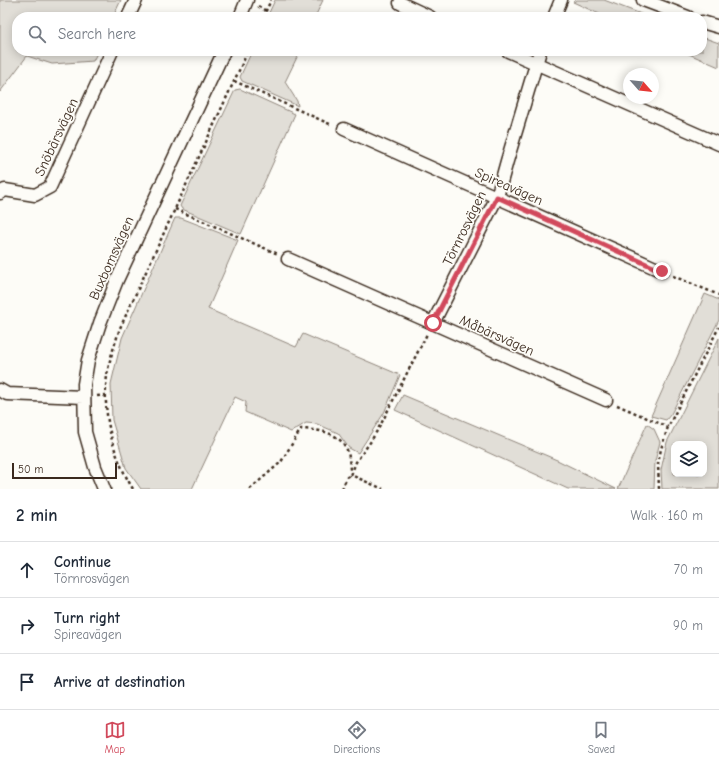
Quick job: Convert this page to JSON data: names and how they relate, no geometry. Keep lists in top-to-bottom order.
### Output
{
  "streets": {
    "street": [
      "Snöbärsvägen",
      "Spireavägen",
      "Törnrosvägen",
      "Buxbomsvägen",
      "Måbärsvägen"
    ]
  },
  "crossings": [
    ["Spireavägen", "Törnrosvägen"],
    ["Törnrosvägen", "Måbärsvägen"]
  ],
  "scale_bar": "50 m",
  "north": "bottom right",
  "page": {
    "search": "Search here",
    "scale": "50 m",
    "heading": ["2 min", "Walk · 160 m"],
    "list": [
      ["Continue", "Törnrosvägen", "70 m"],
      ["Turn right", "Spireavägen", "90 m"],
      "Arrive at destination"
    ],
    "nav": ["Map", "Directions", "Saved"]
  }
}
